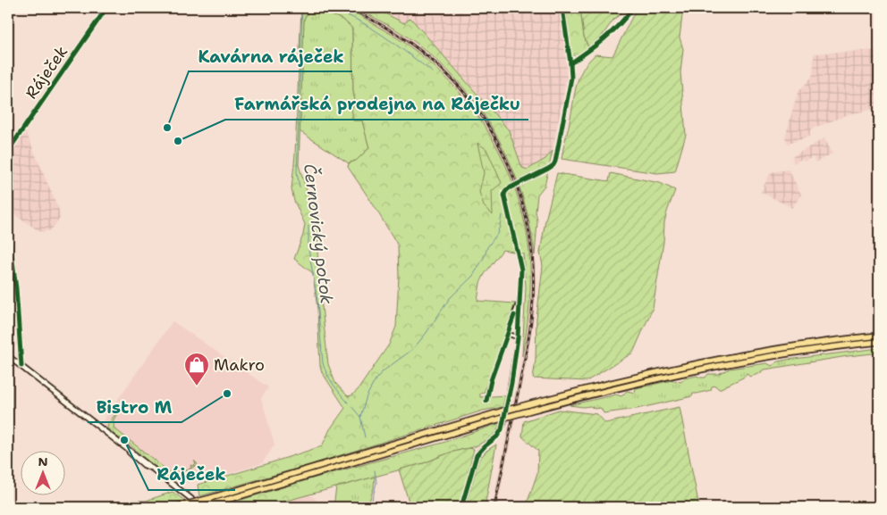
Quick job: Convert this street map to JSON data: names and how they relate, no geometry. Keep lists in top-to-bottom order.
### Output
{
  "streets": {
    "street": ["Ráječek"]
  },
  "water": ["Černovický potok"],
  "places": {
    "other": [
      "Kavárna ráječek",
      "Farmářská prodejna na Ráječku",
      "Bistro M",
      "Ráječek"
    ],
    "shop": ["Makro"]
  },
  "north": "top"
}
